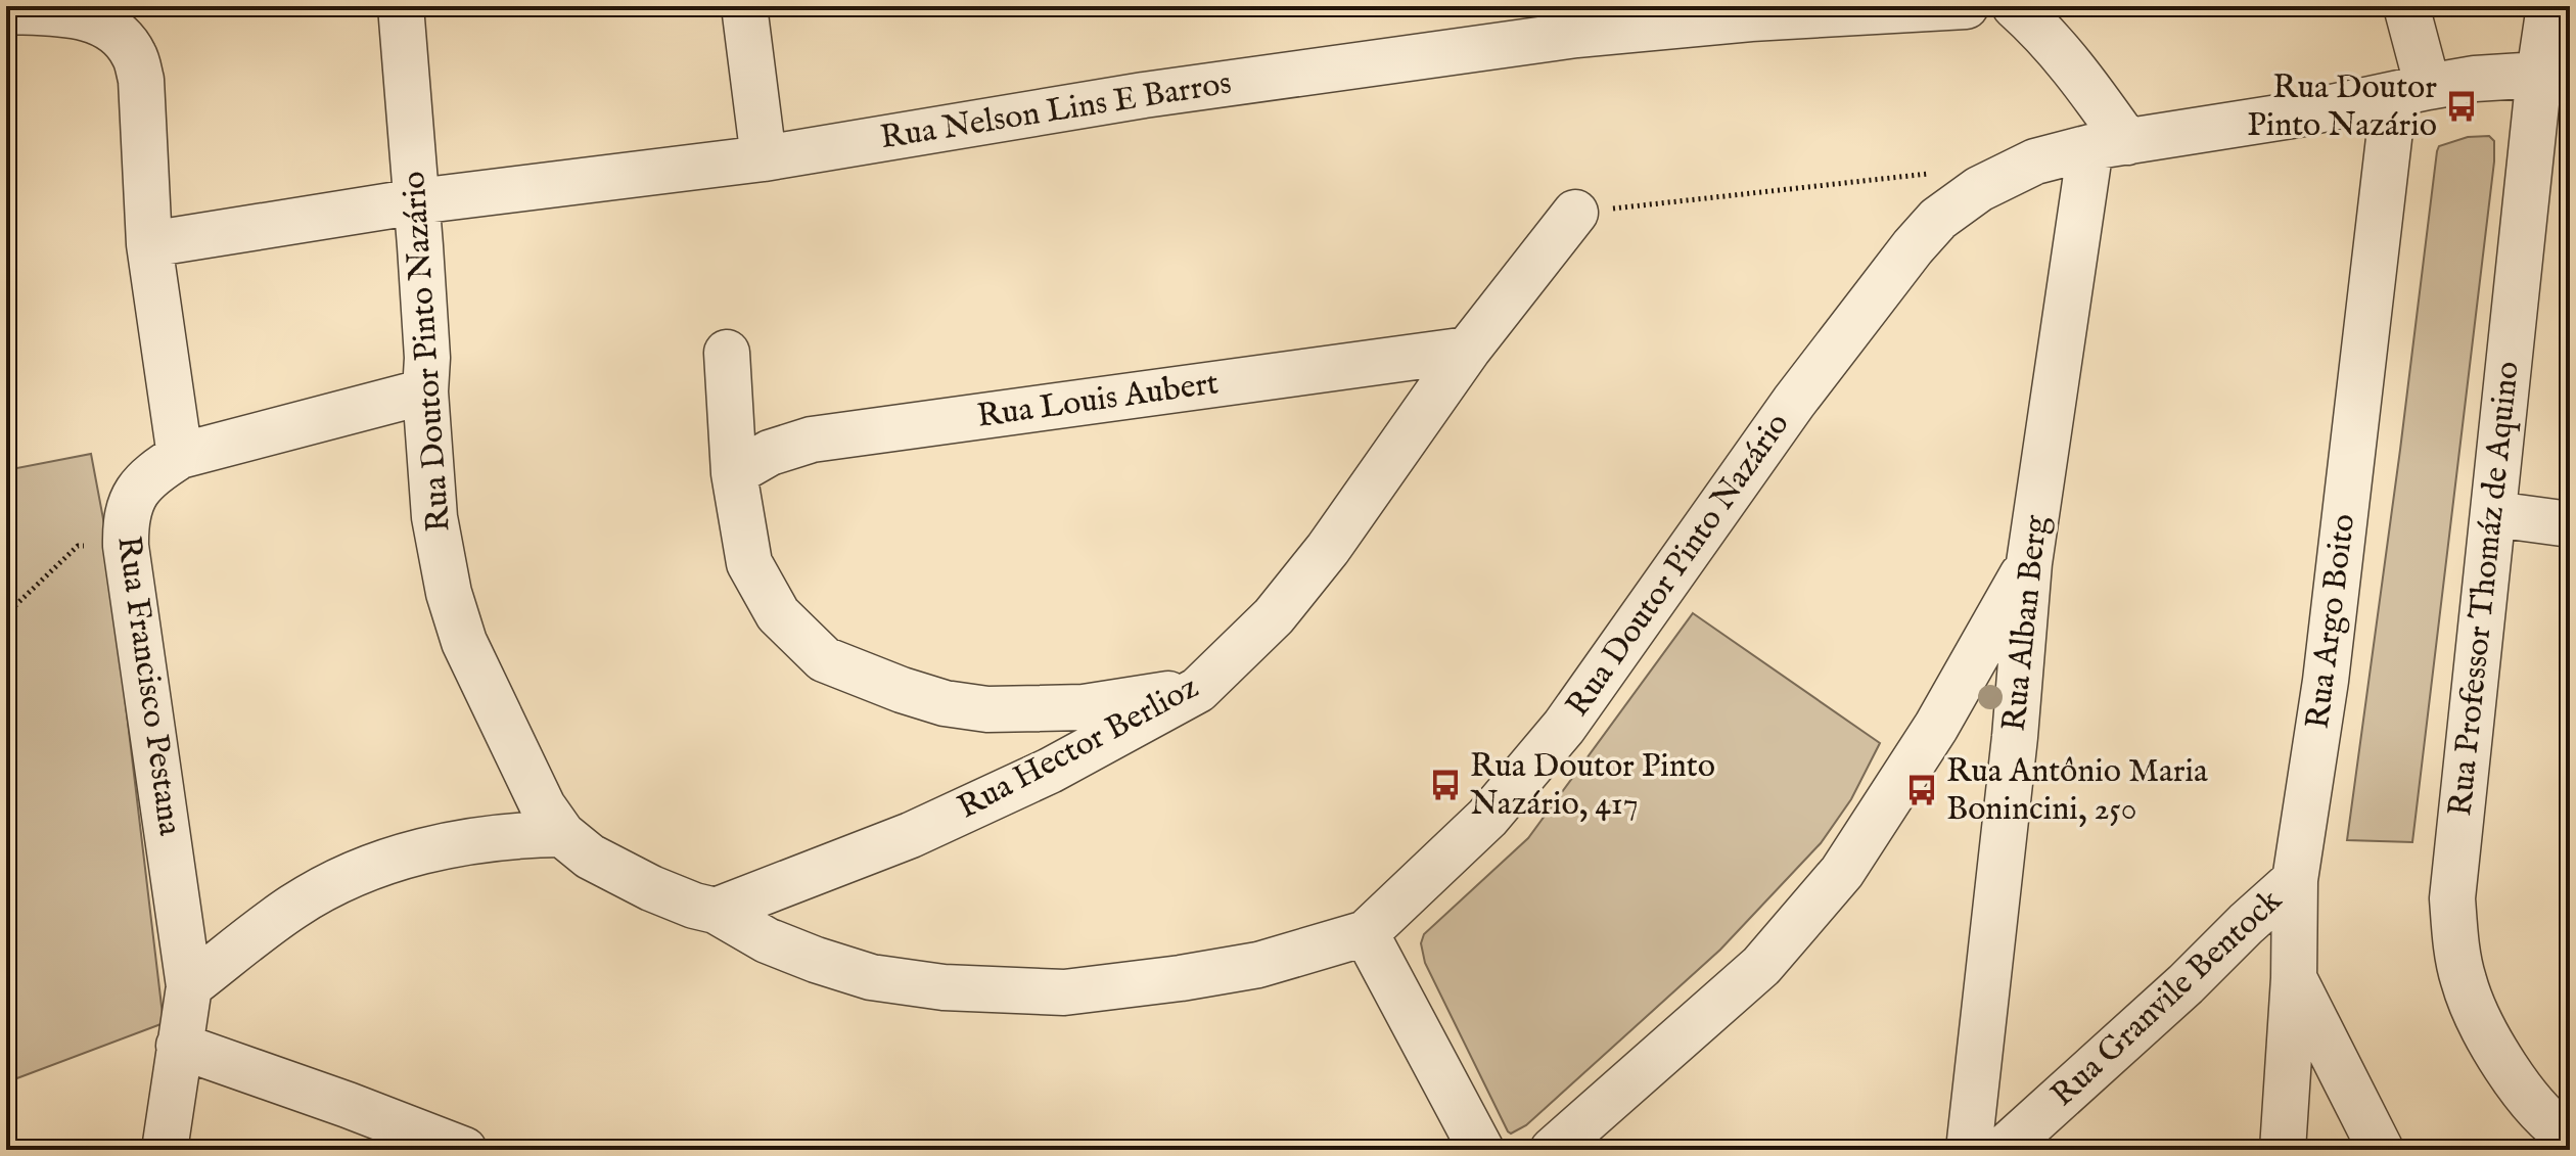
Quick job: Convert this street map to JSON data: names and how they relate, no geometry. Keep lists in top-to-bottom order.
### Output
{
  "streets": {
    "street": [
      "Rua Nelson Lins E Barros",
      "Rua Doutor Pinto Nazário",
      "Rua Louis Aubert",
      "Rua Professor Thomáz de Aquino",
      "Rua Argo Boito",
      "Rua Alban Berg",
      "Rua Francisco Pestana",
      "Rua Hector Berlioz",
      "Rua Granvile Bentock"
    ]
  },
  "crossings": [
    ["Rua Nelson Lins E Barros", "Rua Doutor Pinto Nazário"],
    ["Rua Doutor Pinto Nazário", "Rua Professor Thomáz de Aquino"],
    ["Rua Doutor Pinto Nazário", "Rua Argo Boito"],
    ["Rua Doutor Pinto Nazário", "Rua Alban Berg"],
    ["Rua Doutor Pinto Nazário", "Rua Francisco Pestana"],
    ["Rua Doutor Pinto Nazário", "Rua Hector Berlioz"],
    ["Rua Louis Aubert", "Rua Hector Berlioz"],
    ["Rua Argo Boito", "Rua Granvile Bentock"]
  ],
  "places": {
    "bus stop": ["Rua Doutor Pinto Nazário", "Rua Doutor Pinto Nazário, 417", "Rua Antônio Maria Bonincini, 250"]
  }
}
